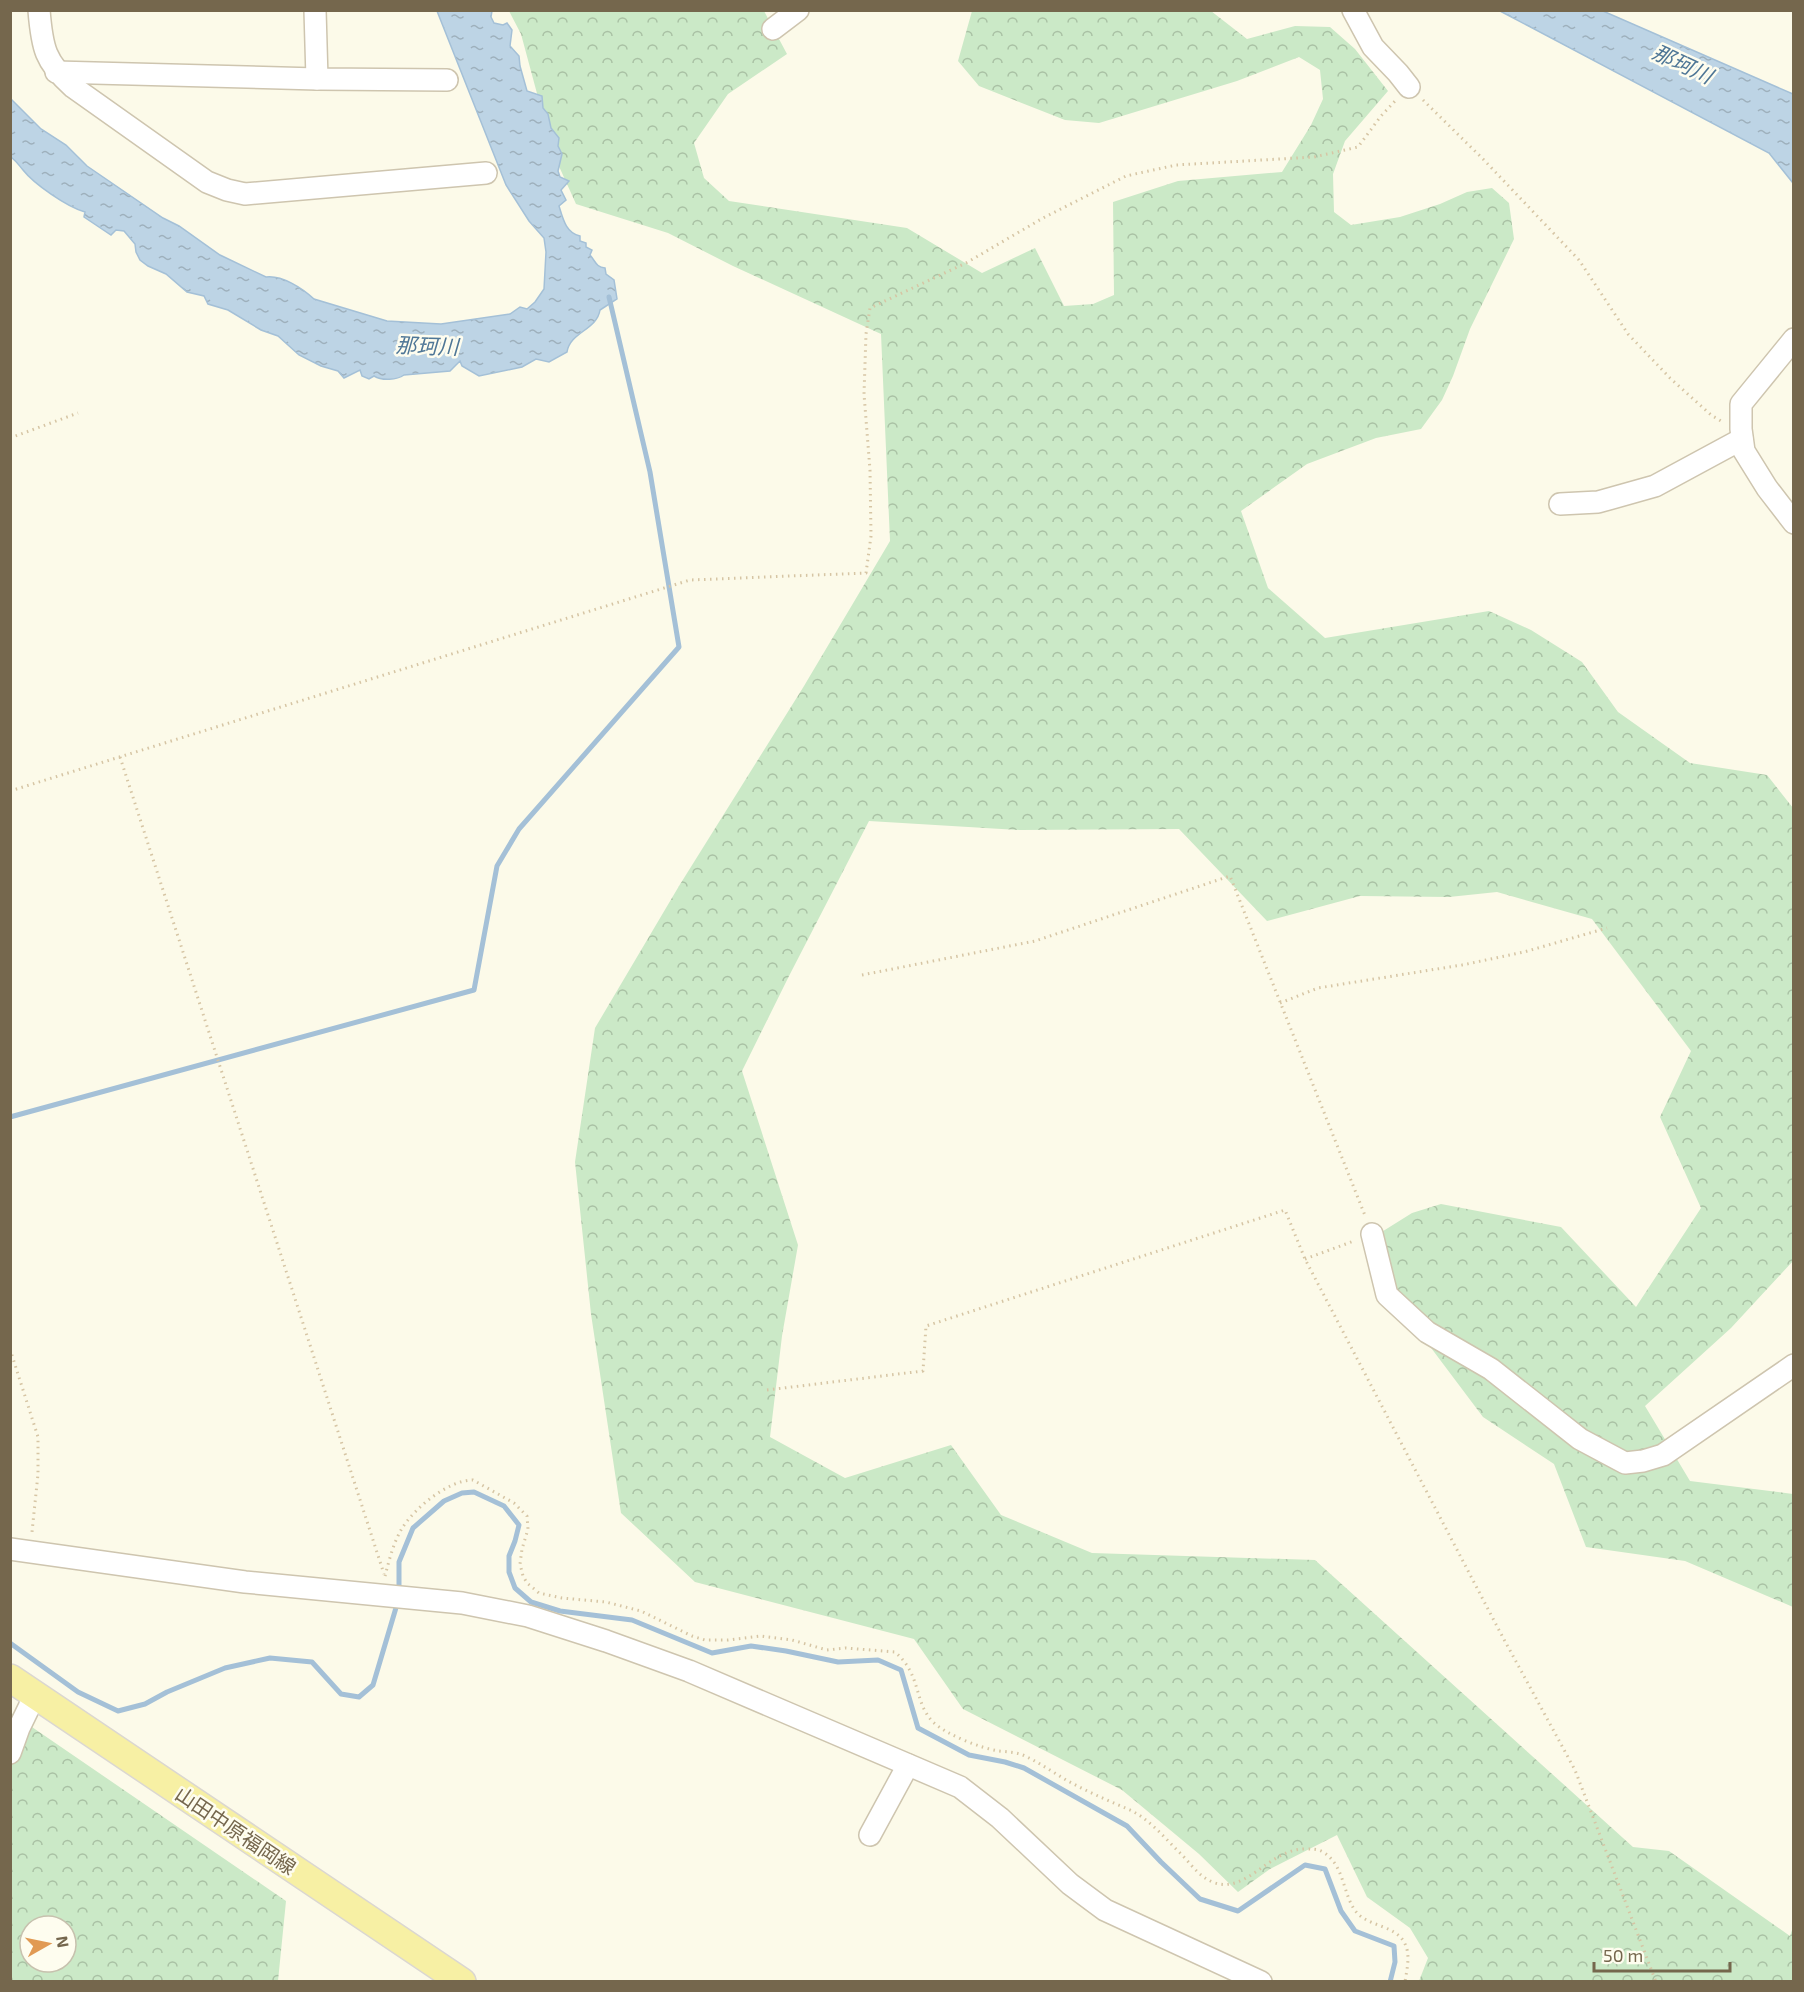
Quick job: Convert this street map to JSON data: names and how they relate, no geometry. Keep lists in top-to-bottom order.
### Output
{
  "streets": {
    "main road": ["山田中原福岡線"]
  },
  "water": ["那珂川"],
  "scale_bar": "50 m",
  "north": "right"
}
